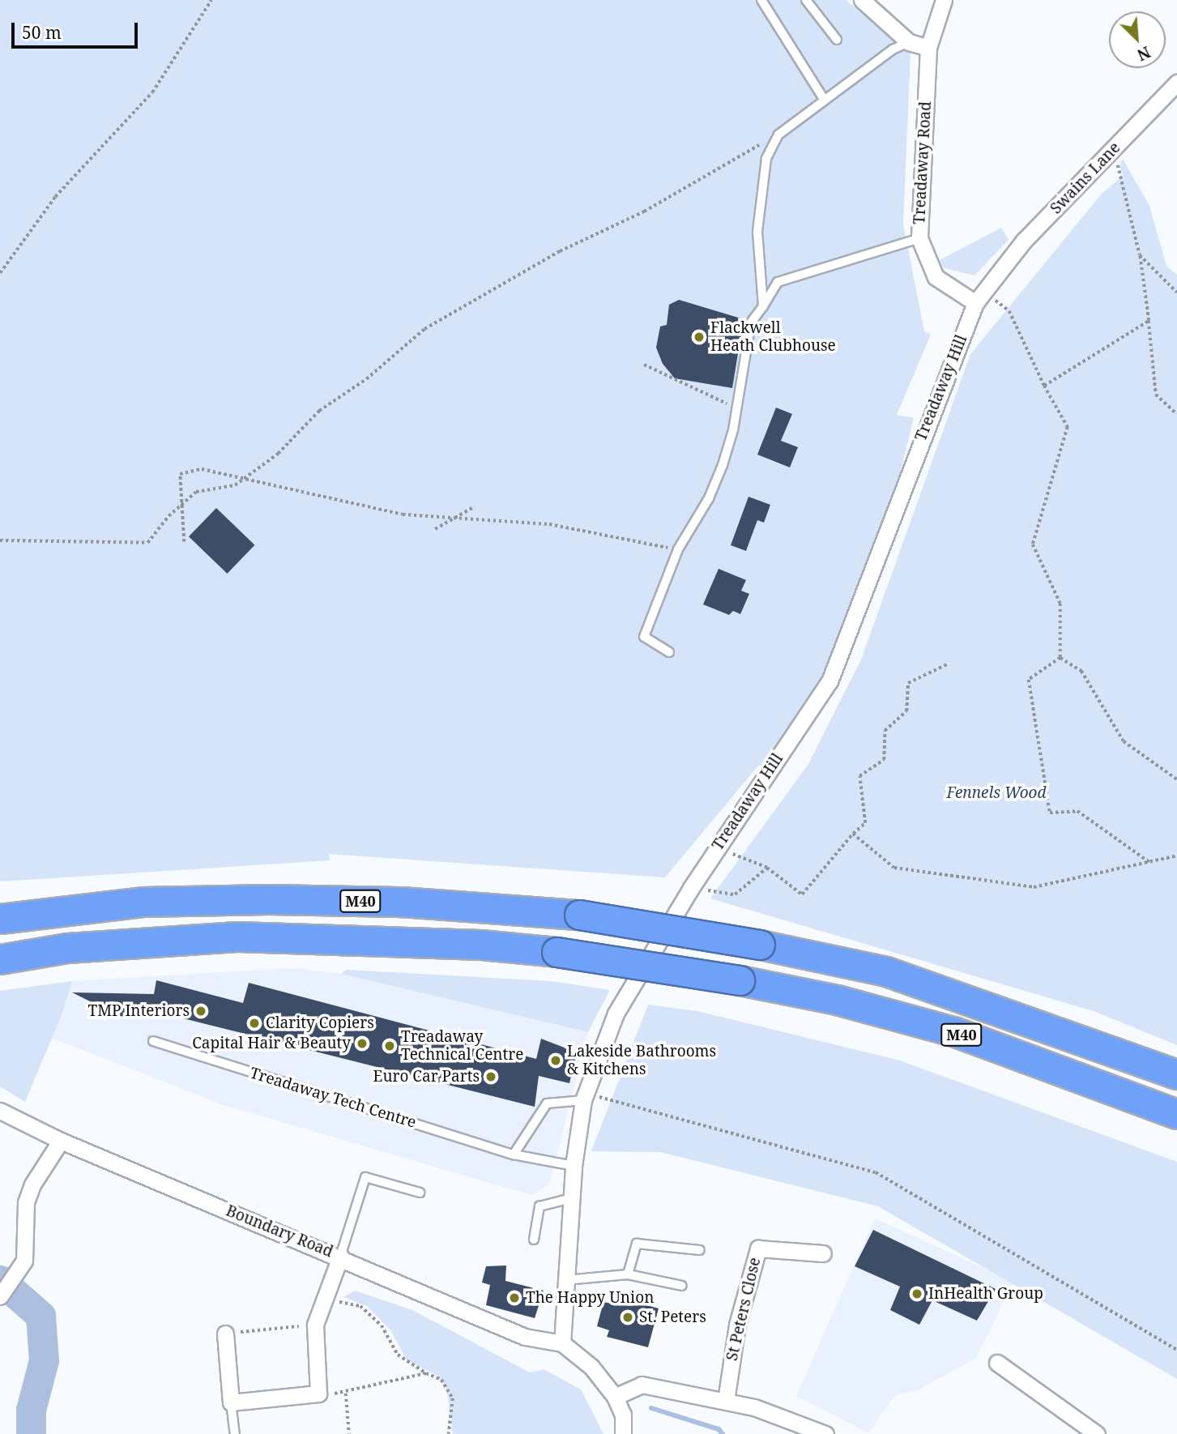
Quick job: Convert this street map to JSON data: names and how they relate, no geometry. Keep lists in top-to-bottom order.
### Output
{
  "streets": {
    "highway": ["M40"],
    "street": [
      "Treadaway Road",
      "Swains Lane",
      "Treadaway Hill",
      "Boundary Road",
      "St Peters Close"
    ],
    "lane": ["Treadaway Tech Centre"]
  },
  "crossings": [
    ["Treadaway Road", "Treadaway Hill"],
    ["Swains Lane", "Treadaway Hill"],
    ["Treadaway Hill", "Treadaway Tech Centre"],
    ["Treadaway Hill", "Boundary Road"]
  ],
  "parks": ["Fennels Wood"],
  "places": [
    "Flackwell Heath Clubhouse",
    "TMP Interiors",
    "Clarity Copiers",
    "Capital Hair & Beauty",
    "Treadaway Technical Centre",
    "Lakeside Bathrooms & Kitchens",
    "Euro Car Parts",
    "InHealth Group",
    "The Happy Union",
    "St. Peters"
  ],
  "scale_bar": "50 m",
  "north": "bottom right"
}
